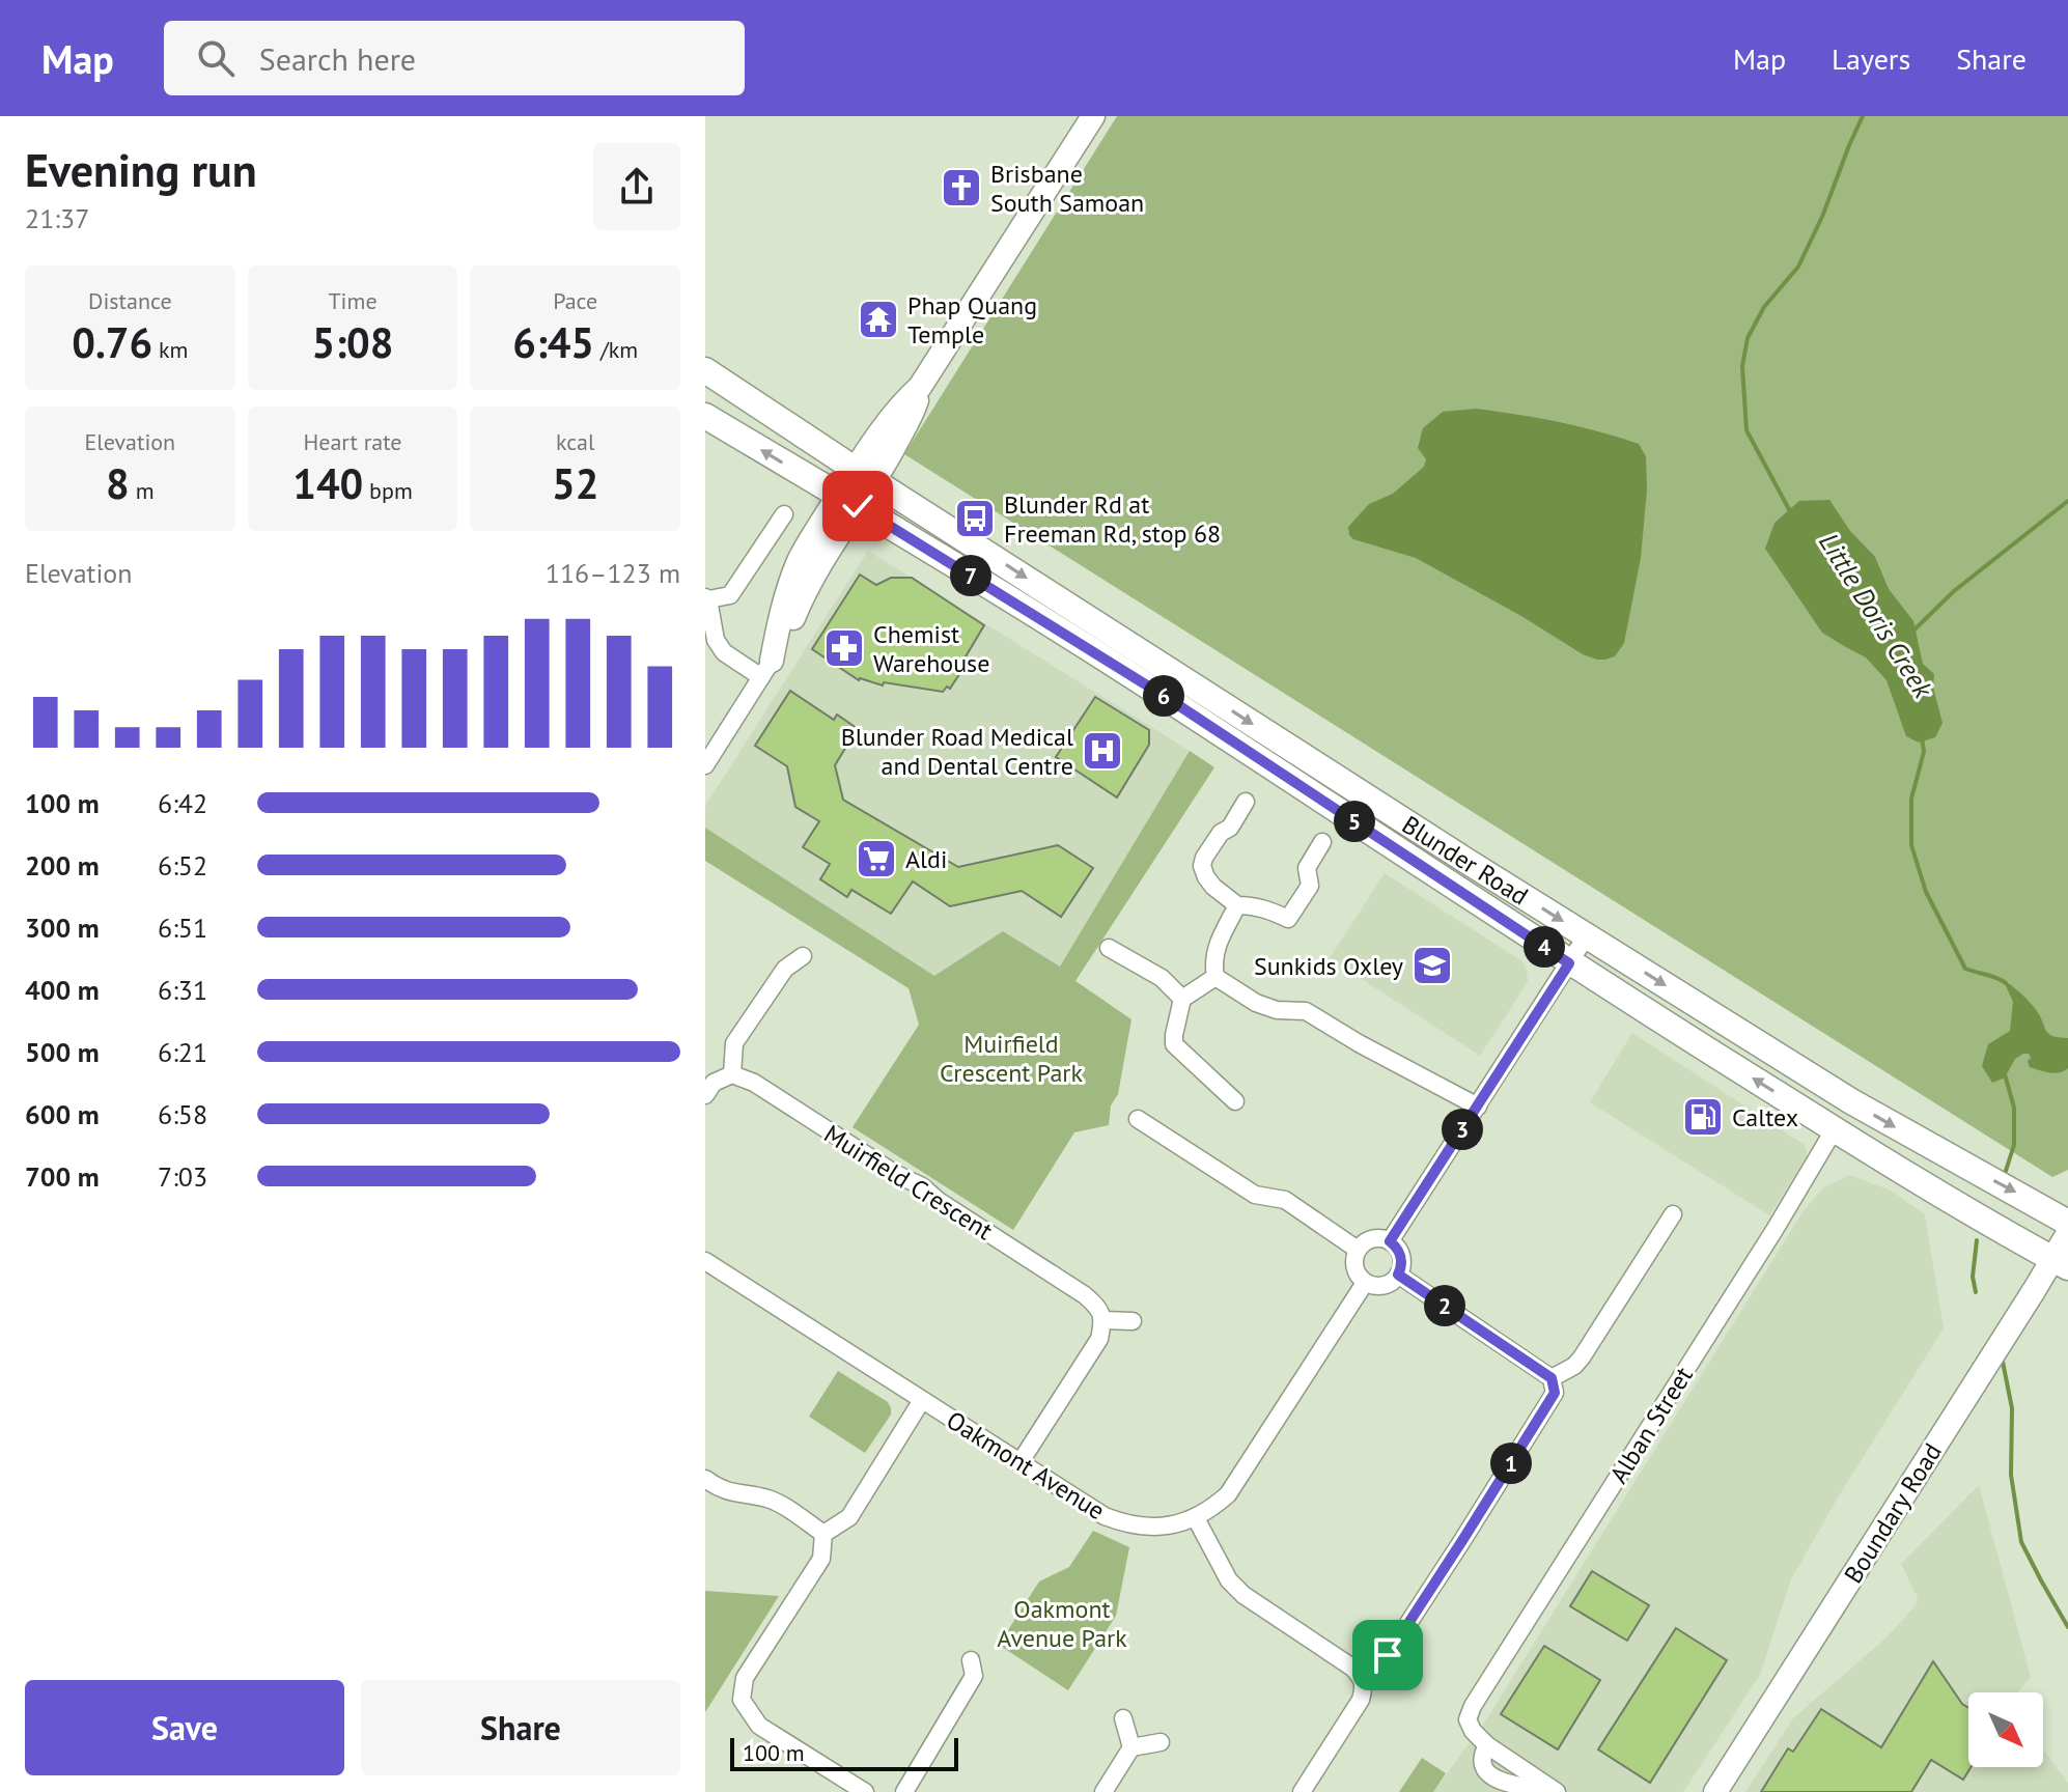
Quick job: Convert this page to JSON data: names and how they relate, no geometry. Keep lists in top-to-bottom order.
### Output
{
  "streets": {
    "main road": ["Blunder Road", "Boundary Road"],
    "street": ["Muirfield Crescent", "Alban Street", "Oakmont Avenue"]
  },
  "crossings": [
    ["Blunder Road", "Alban Street"],
    ["Blunder Road", "Boundary Road"]
  ],
  "water": ["Little Doris Creek"],
  "parks": ["Muirfield Crescent Park", "Oakmont Avenue Park"],
  "places": {
    "church": ["Brisbane South Samoan"],
    "temple": ["Phap Quang Temple"],
    "bus stop": ["Blunder Rd at Freeman Rd, stop 68"],
    "pharmacy": ["Chemist Warehouse"],
    "hospital": ["Blunder Road Medical and Dental Centre"],
    "supermarket": ["Aldi"],
    "school or university": ["Sunkids Oxley"],
    "fuel station": ["Caltex"]
  },
  "scale_bar": "100 m",
  "north": "bottom right",
  "page": {
    "header": "Map",
    "search": "Search here",
    "nav": ["Map", "Layers", "Share"],
    "heading": ["Evening run", "21:37"],
    "stats": [
      ["Distance", "0.76 km"],
      ["Time", "5:08"],
      ["Pace", "6:45 /km"],
      ["Elevation", "8 m"],
      ["Heart rate", "140 bpm"],
      ["kcal", "52"]
    ],
    "chart": ["Elevation", "116–123 m"],
    "pins": [
      "7",
      "6",
      "5",
      "4",
      "3",
      "2",
      "1"
    ],
    "list": [
      {
        "name": "100 m",
        "note": "6:42"
      },
      {
        "name": "200 m",
        "note": "6:52"
      },
      {
        "name": "300 m",
        "note": "6:51"
      },
      {
        "name": "400 m",
        "note": "6:31"
      },
      {
        "name": "500 m",
        "note": "6:21"
      },
      {
        "name": "600 m",
        "note": "6:58"
      },
      {
        "name": "700 m",
        "note": "7:03"
      }
    ],
    "buttons": ["Save", "Share"],
    "scale": "100 m"
  }
}
